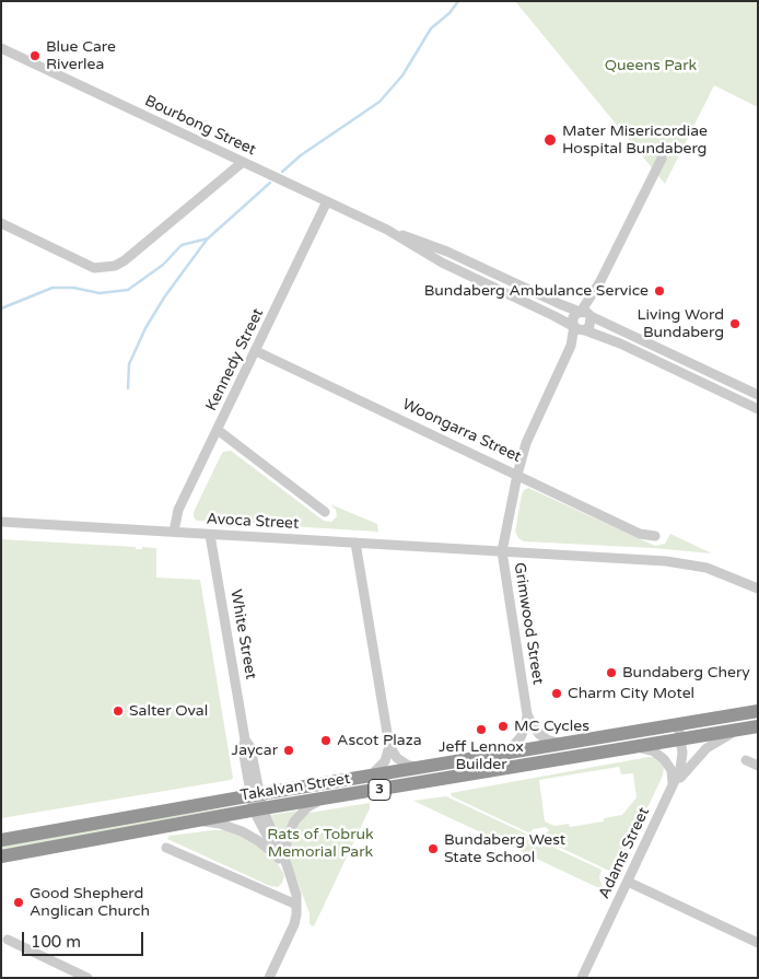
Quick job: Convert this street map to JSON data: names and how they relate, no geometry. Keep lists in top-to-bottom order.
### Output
{
  "streets": {
    "highway": ["Takalvan Street", "3"],
    "street": [
      "Bourbong Street",
      "Kennedy Street",
      "Woongarra Street",
      "Avoca Street",
      "Grimwood Street",
      "White Street",
      "Adams Street"
    ]
  },
  "crossings": [
    ["Bourbong Street", "Kennedy Street"],
    ["Kennedy Street", "Woongarra Street"],
    ["Kennedy Street", "Avoca Street"],
    ["Woongarra Street", "Grimwood Street"],
    ["Avoca Street", "Grimwood Street"],
    ["Avoca Street", "White Street"],
    ["Grimwood Street", "Takalvan Street"],
    ["White Street", "Takalvan Street"],
    ["Takalvan Street", "Adams Street"]
  ],
  "parks": ["Queens Park", "Rats of Tobruk Memorial Park"],
  "places": [
    "Blue Care Riverlea",
    "Mater Misericordiae Hospital Bundaberg",
    "Bundaberg Ambulance Service",
    "Living Word Bundaberg",
    "Bundaberg Chery",
    "Charm City Motel",
    "Salter Oval",
    "MC Cycles",
    "Jeff Lennox Builder",
    "Ascot Plaza",
    "Jaycar",
    "Bundaberg West State School",
    "Good Shepherd Anglican Church"
  ],
  "scale_bar": "100 m"
}
